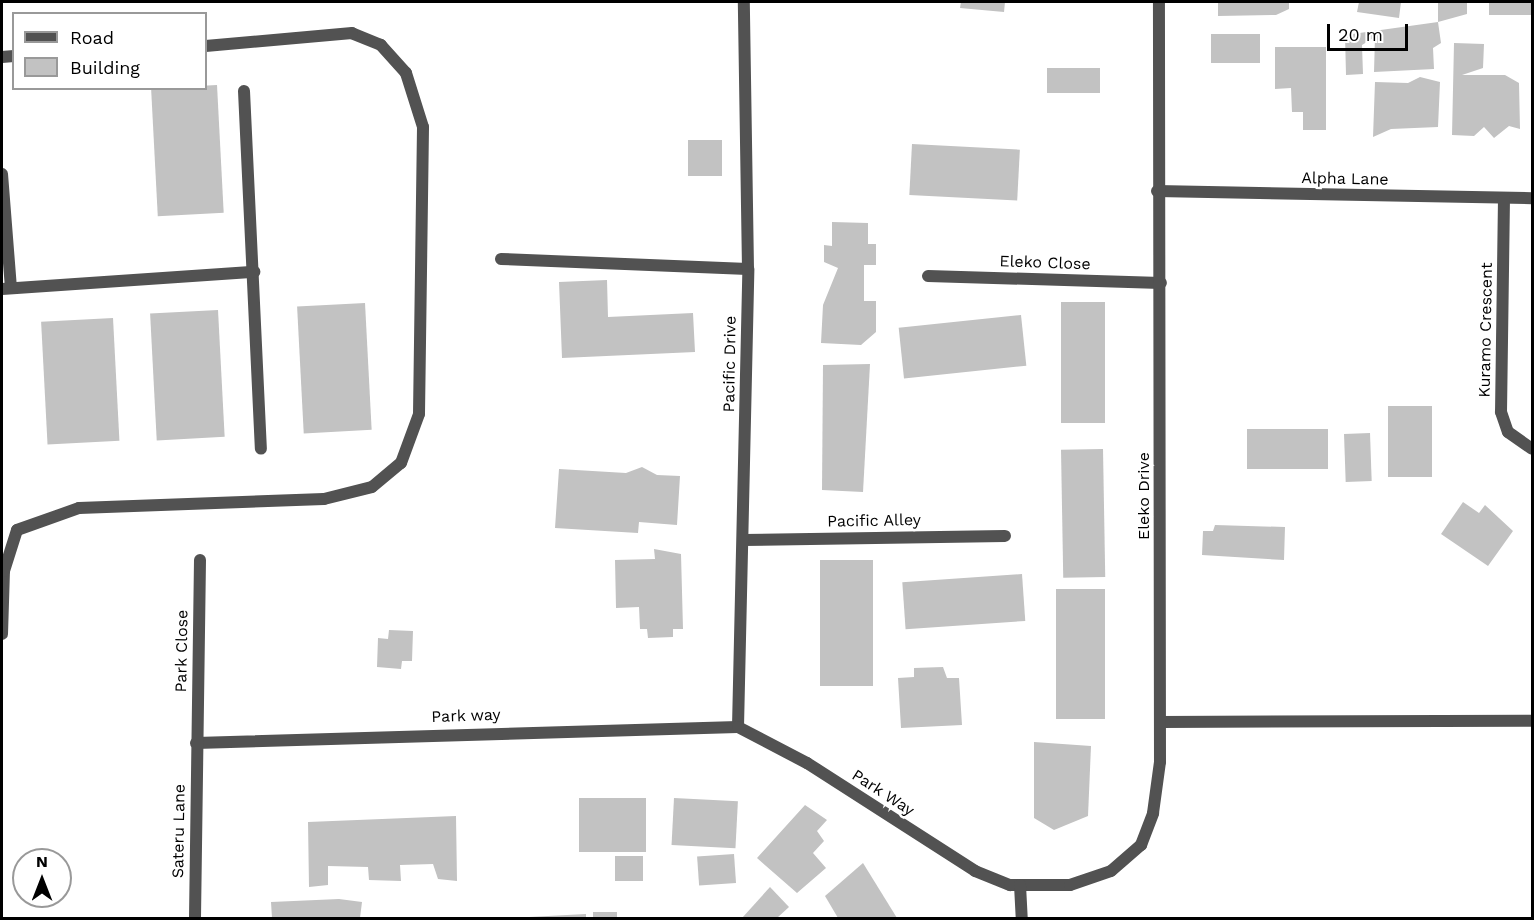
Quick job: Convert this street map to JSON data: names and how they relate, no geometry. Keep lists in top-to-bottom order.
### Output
{
  "streets": {
    "street": [
      "Alpha Lane",
      "Eleko Close",
      "Kuramo Crescent",
      "Pacific Drive",
      "Eleko Drive",
      "Pacific Alley",
      "Park Close",
      "Park way",
      "Park Way",
      "Sateru Lane"
    ]
  },
  "crossings": [
    ["Alpha Lane", "Kuramo Crescent"],
    ["Alpha Lane", "Eleko Drive"],
    ["Eleko Close", "Eleko Drive"],
    ["Pacific Drive", "Pacific Alley"],
    ["Pacific Drive", "Park way"],
    ["Pacific Drive", "Park Way"],
    ["Eleko Drive", "Park Way"],
    ["Park Close", "Park way"],
    ["Park Close", "Sateru Lane"],
    ["Park way", "Park Way"],
    ["Park way", "Sateru Lane"]
  ],
  "legend": ["Road", "Building"],
  "scale_bar": "20 m",
  "north": "top"
}
